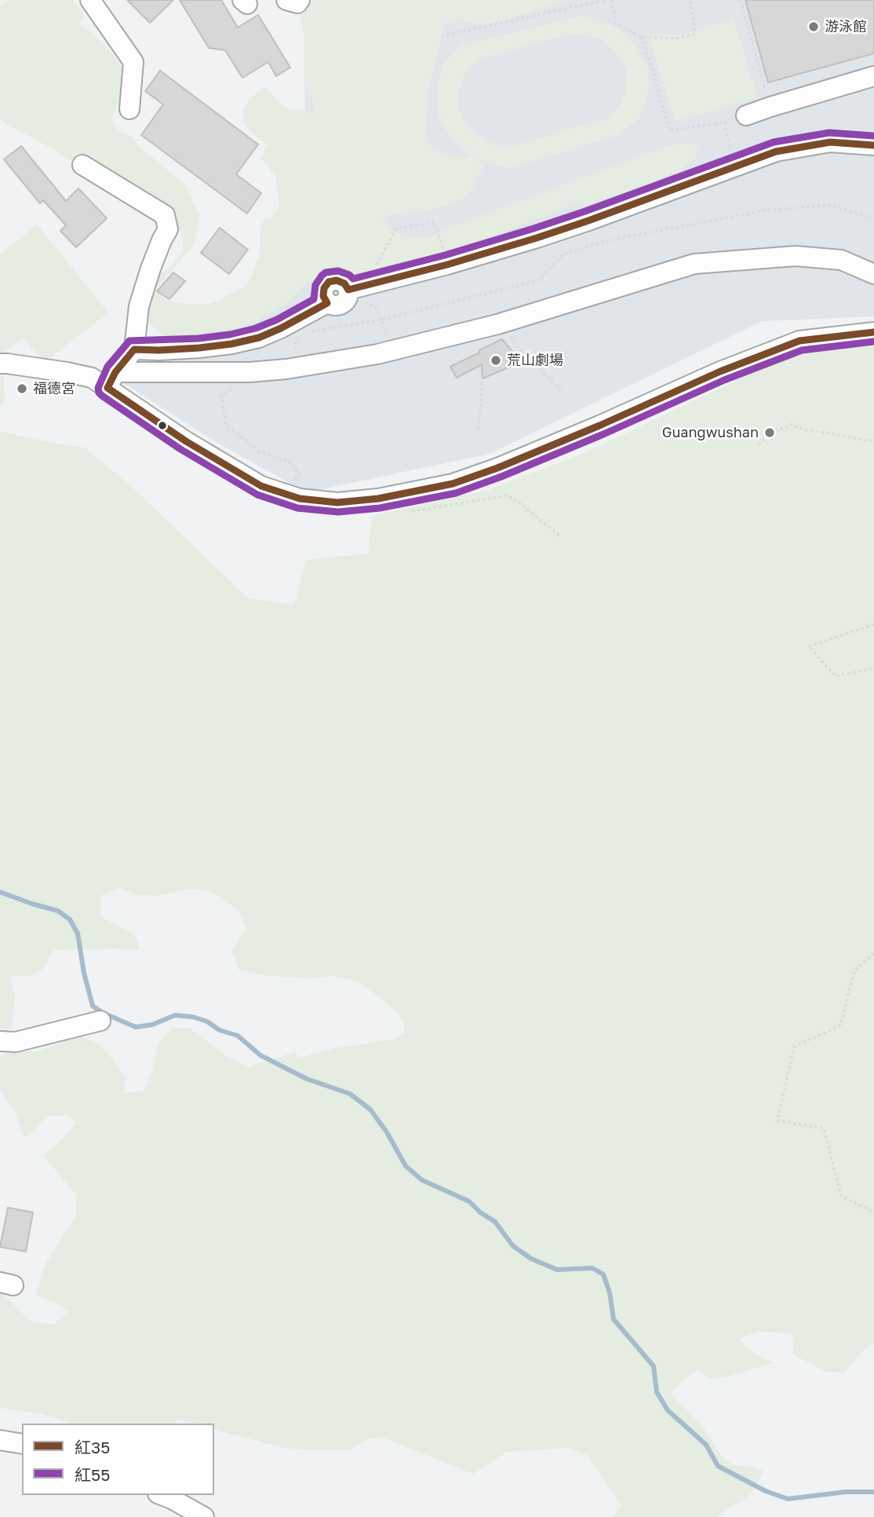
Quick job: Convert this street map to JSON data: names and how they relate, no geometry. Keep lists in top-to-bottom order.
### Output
{
  "places": [
    "游泳館",
    "荒山劇場",
    "福德宮",
    "Guangwushan"
  ],
  "lines": ["transit line 紅55", "transit line 紅35"],
  "legend": ["紅35", "紅55"]
}
